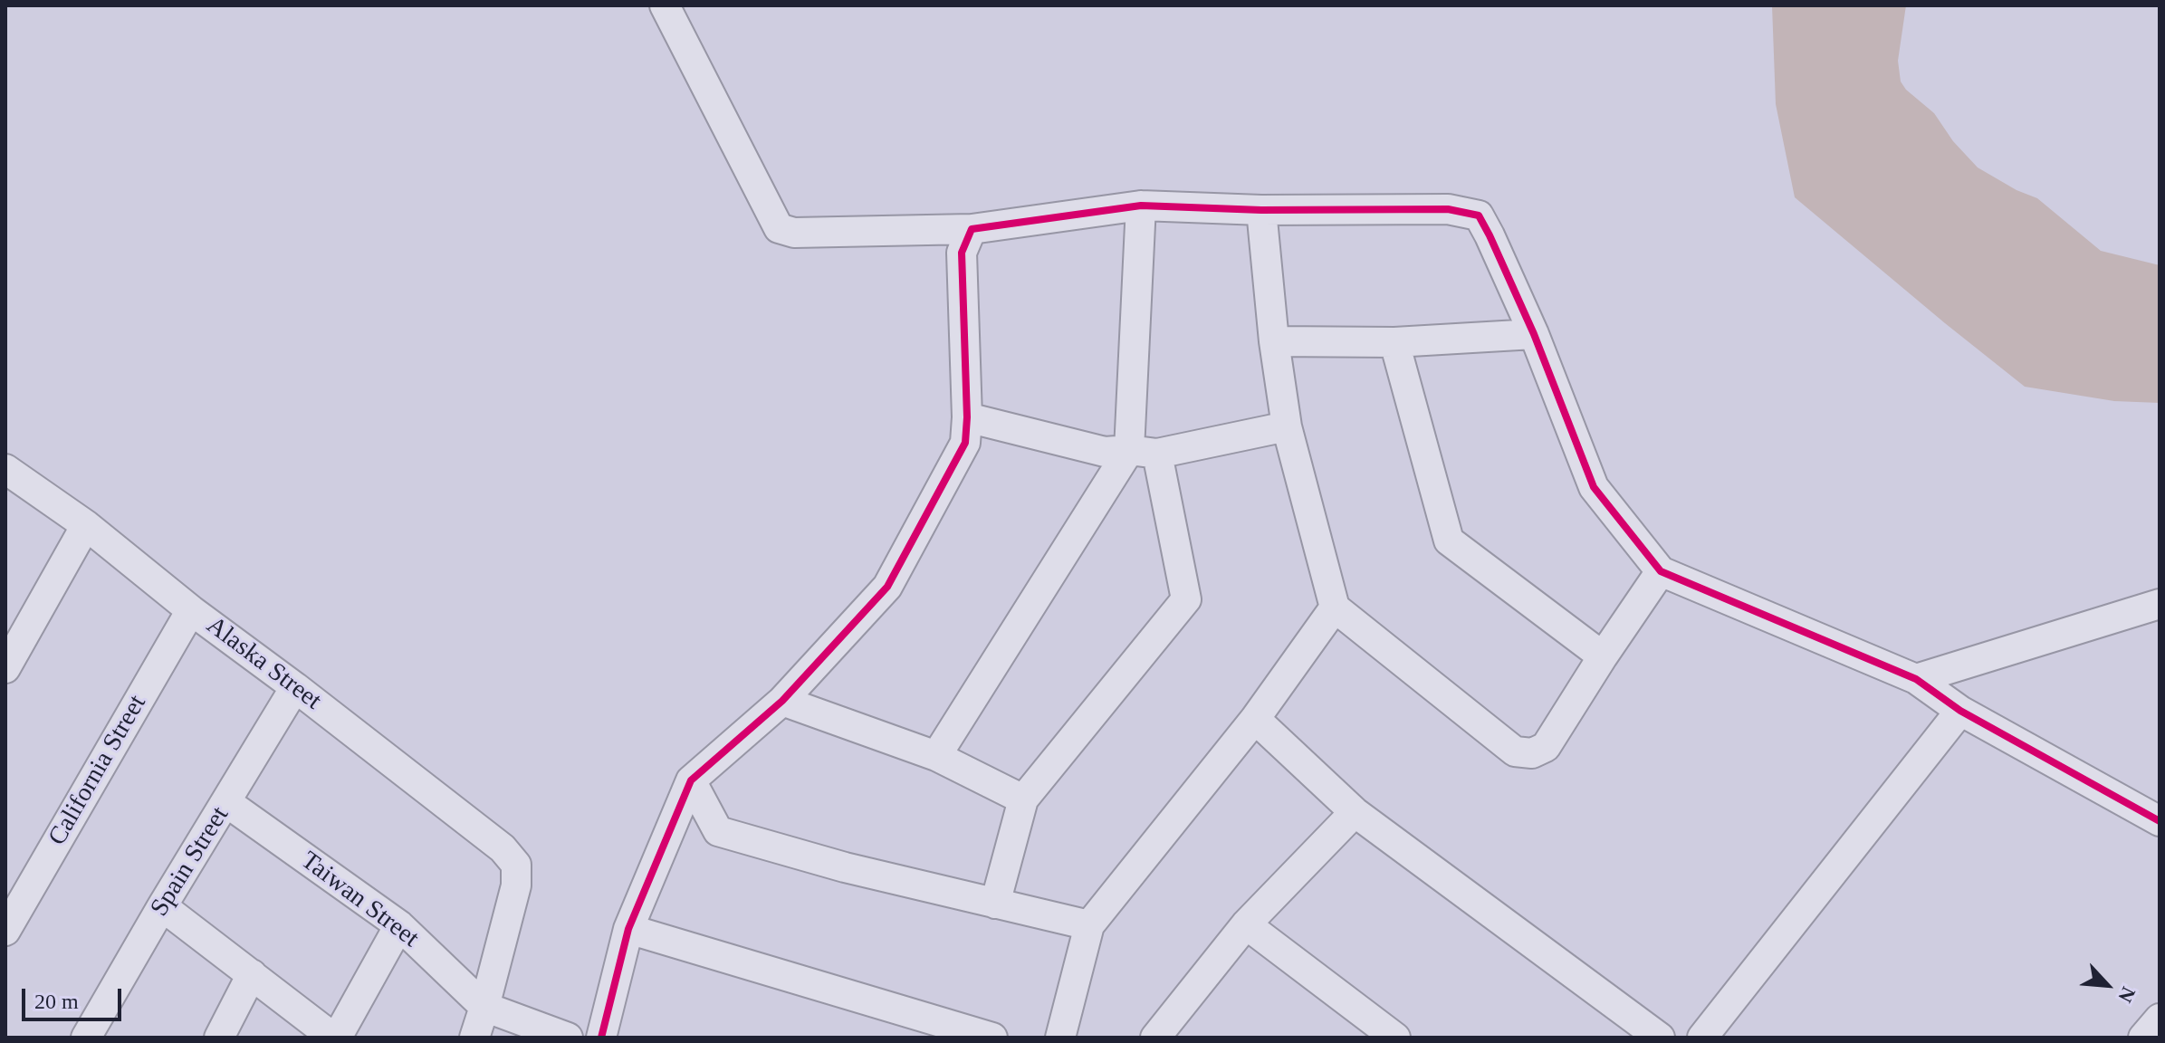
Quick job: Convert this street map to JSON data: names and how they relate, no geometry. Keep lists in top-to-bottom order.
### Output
{
  "streets": {
    "street": [
      "Alaska Street",
      "California Street",
      "Spain Street",
      "Taiwan Street"
    ]
  },
  "crossings": [
    ["Alaska Street", "California Street"],
    ["Alaska Street", "Spain Street"],
    ["Alaska Street", "Taiwan Street"],
    ["Spain Street", "Taiwan Street"]
  ],
  "scale_bar": "20 m",
  "north": "bottom right"
}
